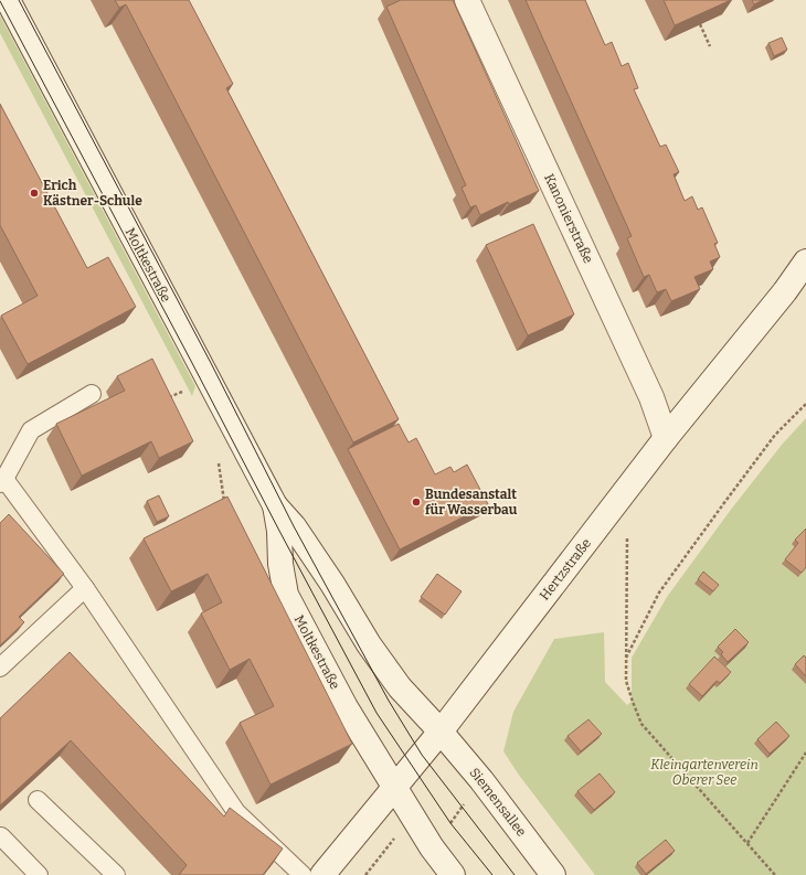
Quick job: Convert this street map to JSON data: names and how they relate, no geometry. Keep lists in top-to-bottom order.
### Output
{
  "streets": {
    "main road": [
      "Kanonierstraße",
      "Moltkestraße",
      "Hertzstraße",
      "Siemensallee"
    ]
  },
  "crossings": [
    ["Kanonierstraße", "Hertzstraße"],
    ["Moltkestraße", "Hertzstraße"],
    ["Moltkestraße", "Siemensallee"],
    ["Hertzstraße", "Siemensallee"]
  ],
  "parks": ["Kleingartenverein Oberer See"],
  "places": ["Erich Kästner-Schule", "Bundesanstalt für Wasserbau"]
}
